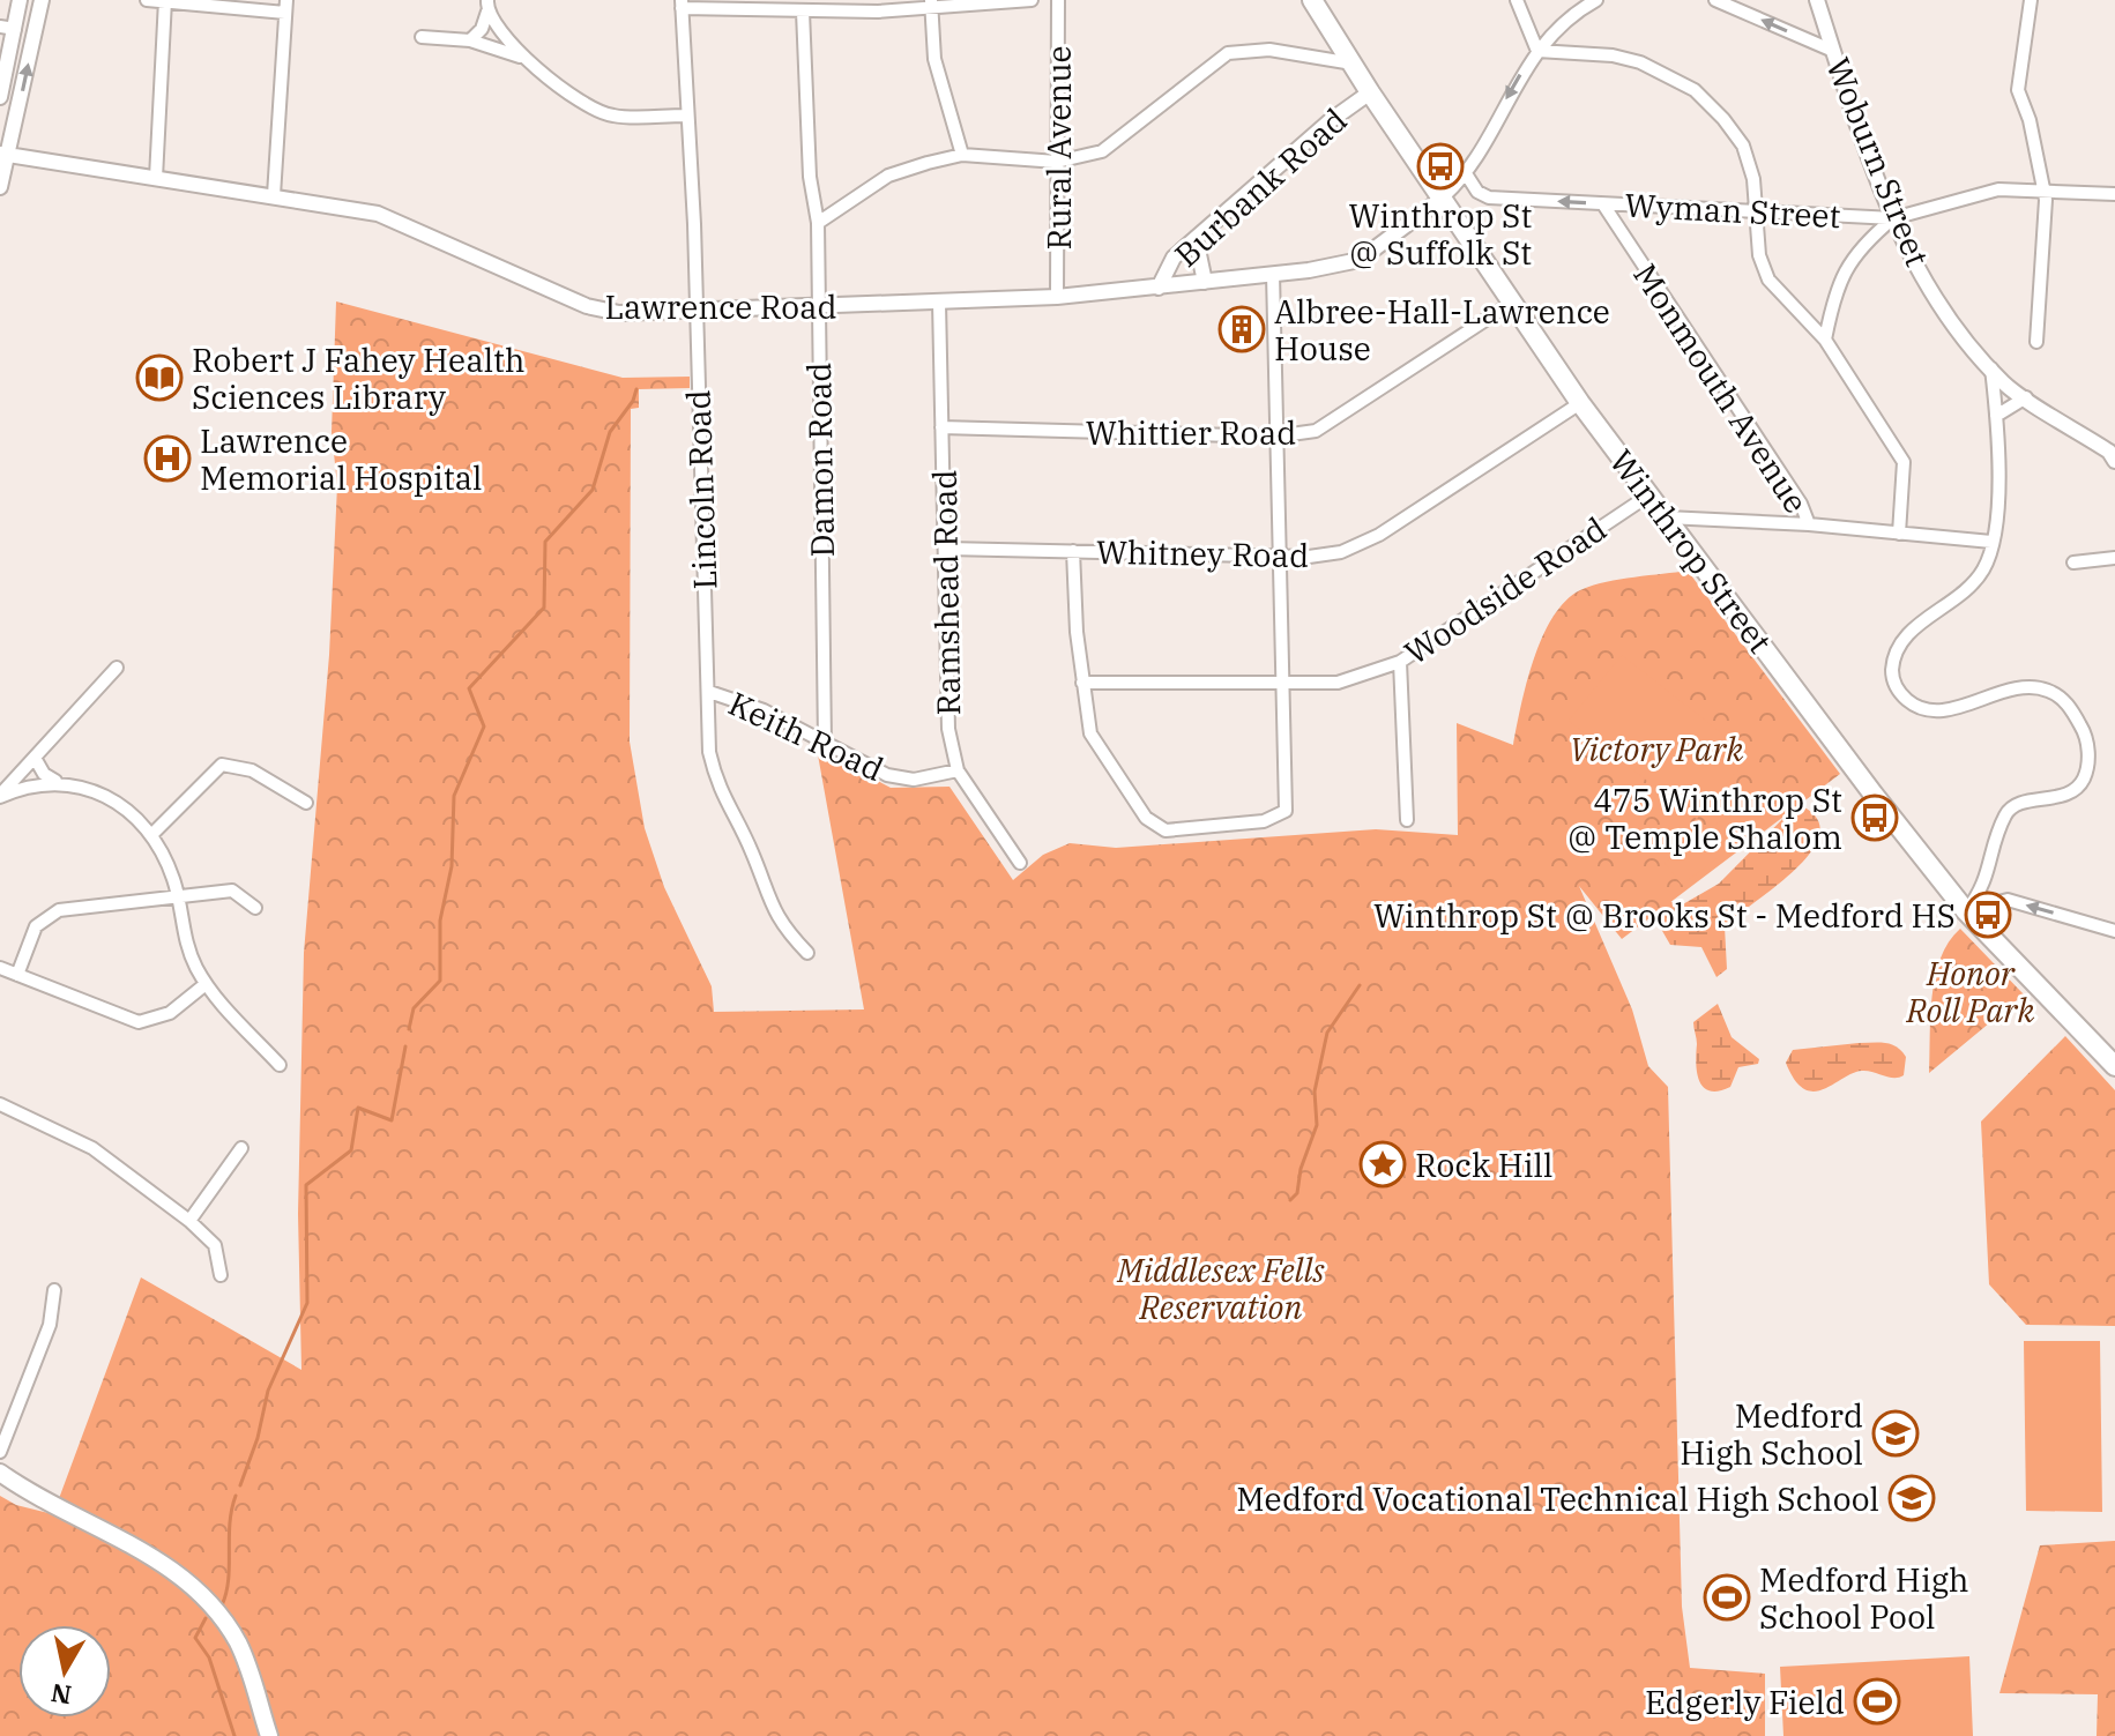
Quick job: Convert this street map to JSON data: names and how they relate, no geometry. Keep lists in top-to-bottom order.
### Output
{
  "streets": {
    "main road": ["Winthrop Street"],
    "street": [
      "Rural Avenue",
      "Woburn Street",
      "Burbank Road",
      "Wyman Street",
      "Lawrence Road",
      "Monmouth Avenue",
      "Whittier Road",
      "Damon Road",
      "Lincoln Road",
      "Whitney Road",
      "Woodside Road",
      "Ramshead Road",
      "Keith Road"
    ]
  },
  "crossings": [
    ["Rural Avenue", "Lawrence Road"],
    ["Woburn Street", "Wyman Street"],
    ["Burbank Road", "Lawrence Road"],
    ["Burbank Road", "Winthrop Street"],
    ["Wyman Street", "Monmouth Avenue"],
    ["Lawrence Road", "Damon Road"],
    ["Lawrence Road", "Lincoln Road"],
    ["Lawrence Road", "Winthrop Street"],
    ["Lawrence Road", "Ramshead Road"],
    ["Whittier Road", "Winthrop Street"],
    ["Whittier Road", "Ramshead Road"],
    ["Damon Road", "Keith Road"],
    ["Lincoln Road", "Keith Road"],
    ["Winthrop Street", "Whitney Road"],
    ["Winthrop Street", "Woodside Road"],
    ["Whitney Road", "Ramshead Road"],
    ["Ramshead Road", "Keith Road"]
  ],
  "parks": ["Victory Park", "Honor Roll Park", "Middlesex Fells Reservation"],
  "places": {
    "bus stop": ["Winthrop St @ Suffolk St", "475 Winthrop St @ Temple Shalom", "Winthrop St @ Brooks St - Medford HS"],
    "building": ["Albree-Hall-Lawrence House"],
    "library": ["Robert J Fahey Health Sciences Library"],
    "hospital": ["Lawrence Memorial Hospital"],
    "place": ["Rock Hill"],
    "school or university": ["Medford High School", "Medford Vocational Technical High School"],
    "sports": ["Medford High School Pool", "Edgerly Field"]
  },
  "north": "bottom"
}
